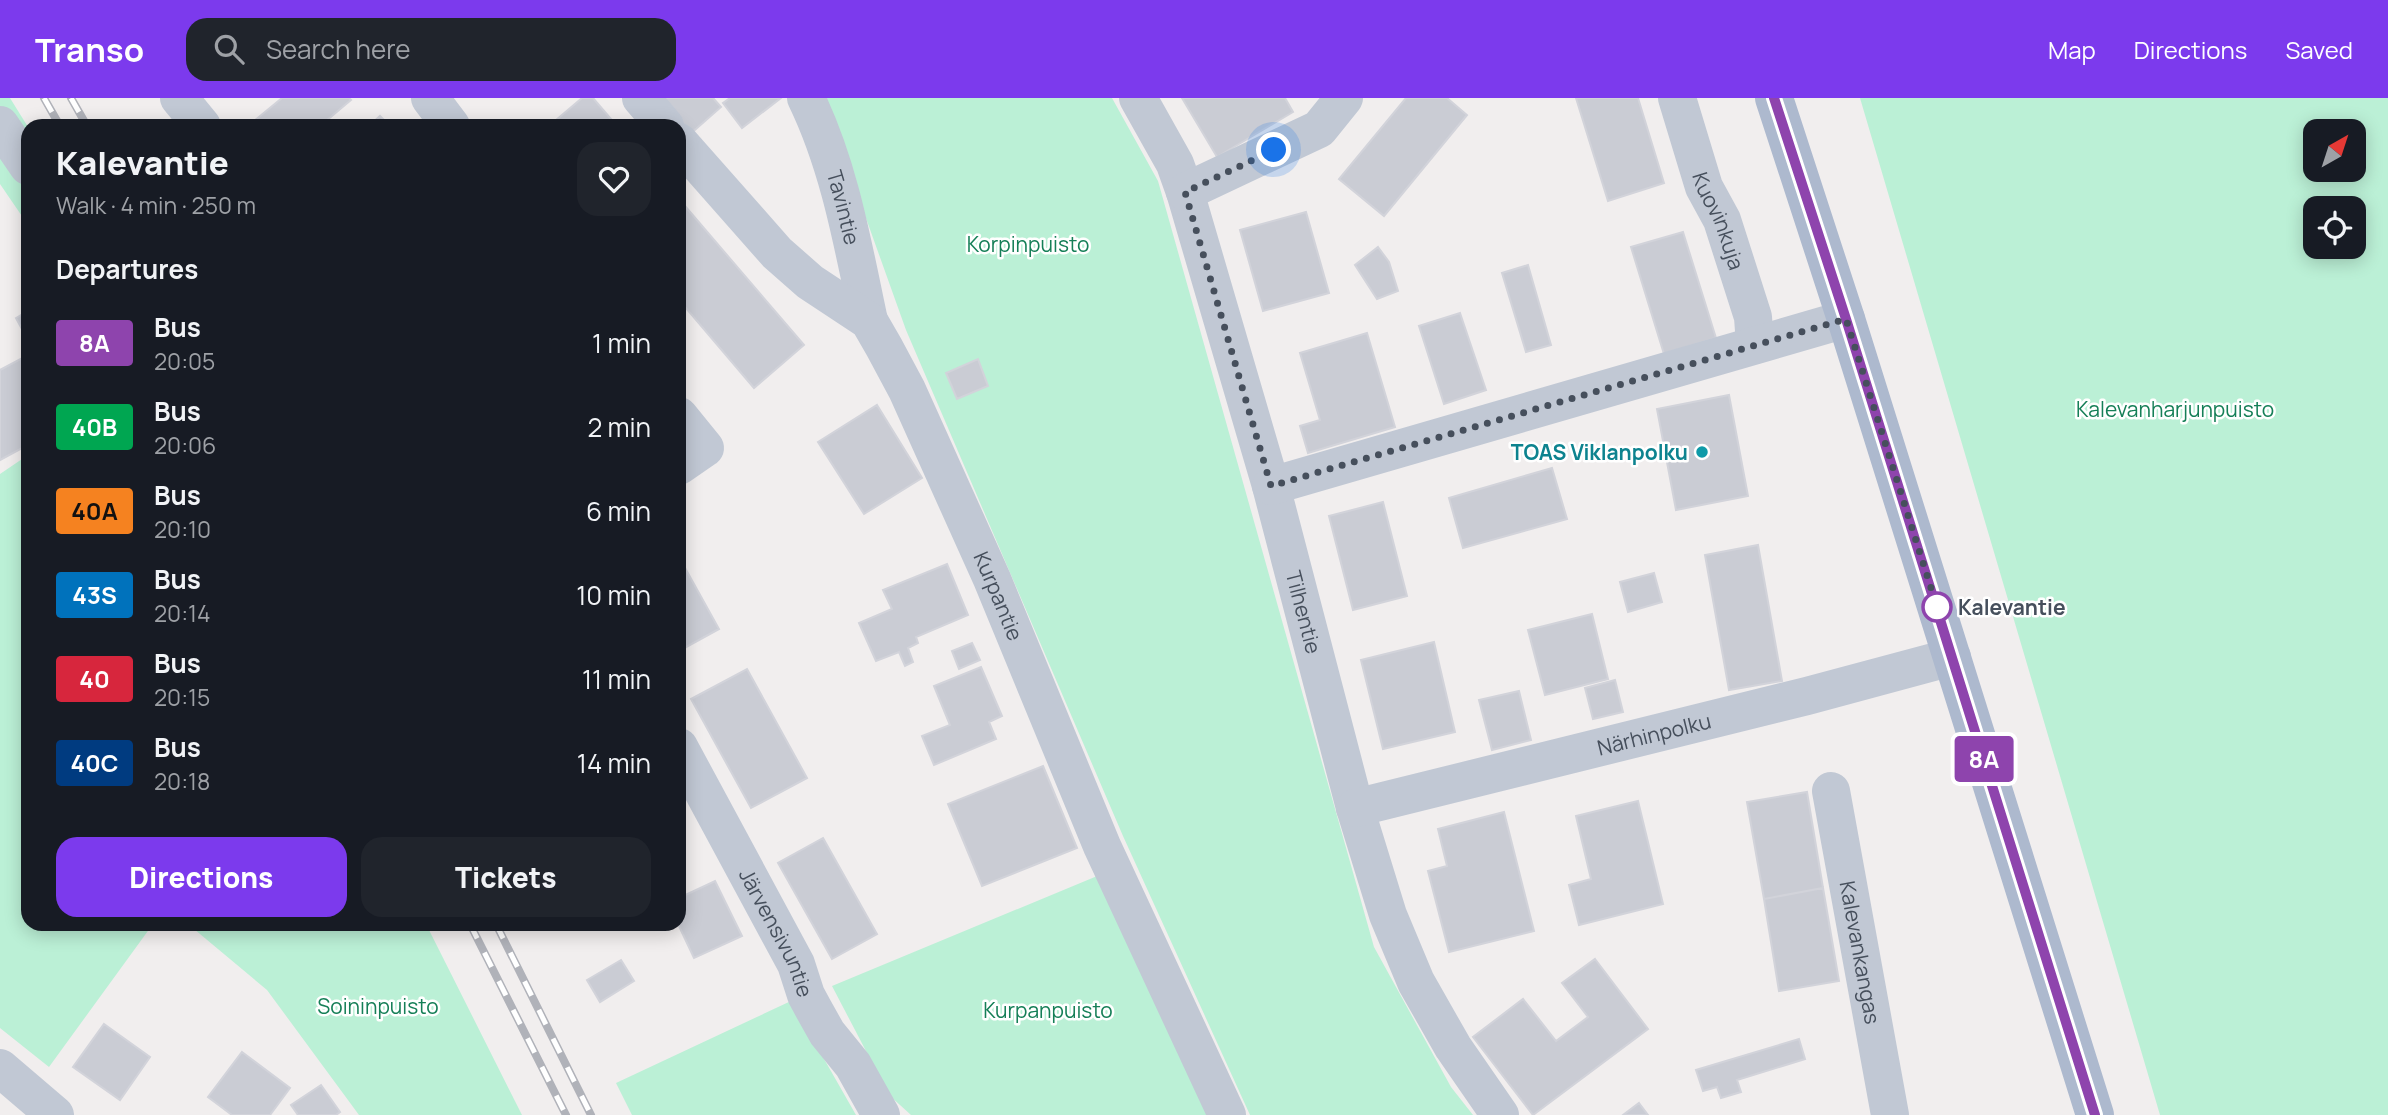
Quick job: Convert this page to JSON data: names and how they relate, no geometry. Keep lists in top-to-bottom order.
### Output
{
  "streets": {
    "street": [
      "Tavintie",
      "Kuovinkuja",
      "Kurpantie",
      "Tilhentie",
      "Närhinpolku",
      "Järvensivuntie",
      "Kalevankangas"
    ]
  },
  "crossings": [
    ["Tavintie", "Kurpantie"],
    ["Tilhentie", "Närhinpolku"]
  ],
  "parks": [
    "Korpinpuisto",
    "Kalevanharjunpuisto",
    "Soininpuisto",
    "Kurpanpuisto"
  ],
  "places": ["TOAS Viklanpolku", "Kalevantie"],
  "lines": ["bus line 8A"],
  "north": "top right",
  "page": {
    "header": "Transo",
    "search": "Search here",
    "nav": ["Map", "Directions", "Saved"],
    "on_map": "8A",
    "heading": [
      ["Kalevantie", "Walk · 4 min · 250 m"],
      "Departures"
    ],
    "list": [
      {
        "mark": "8A",
        "name": "Bus",
        "note": "20:05",
        "value": "1 min"
      },
      {
        "mark": "40B",
        "name": "Bus",
        "note": "20:06",
        "value": "2 min"
      },
      {
        "mark": "40A",
        "name": "Bus",
        "note": "20:10",
        "value": "6 min"
      },
      {
        "mark": "43S",
        "name": "Bus",
        "note": "20:14",
        "value": "10 min"
      },
      {
        "mark": "40",
        "name": "Bus",
        "note": "20:15",
        "value": "11 min"
      },
      {
        "mark": "40C",
        "name": "Bus",
        "note": "20:18",
        "value": "14 min"
      }
    ],
    "buttons": ["Directions", "Tickets"]
  }
}
